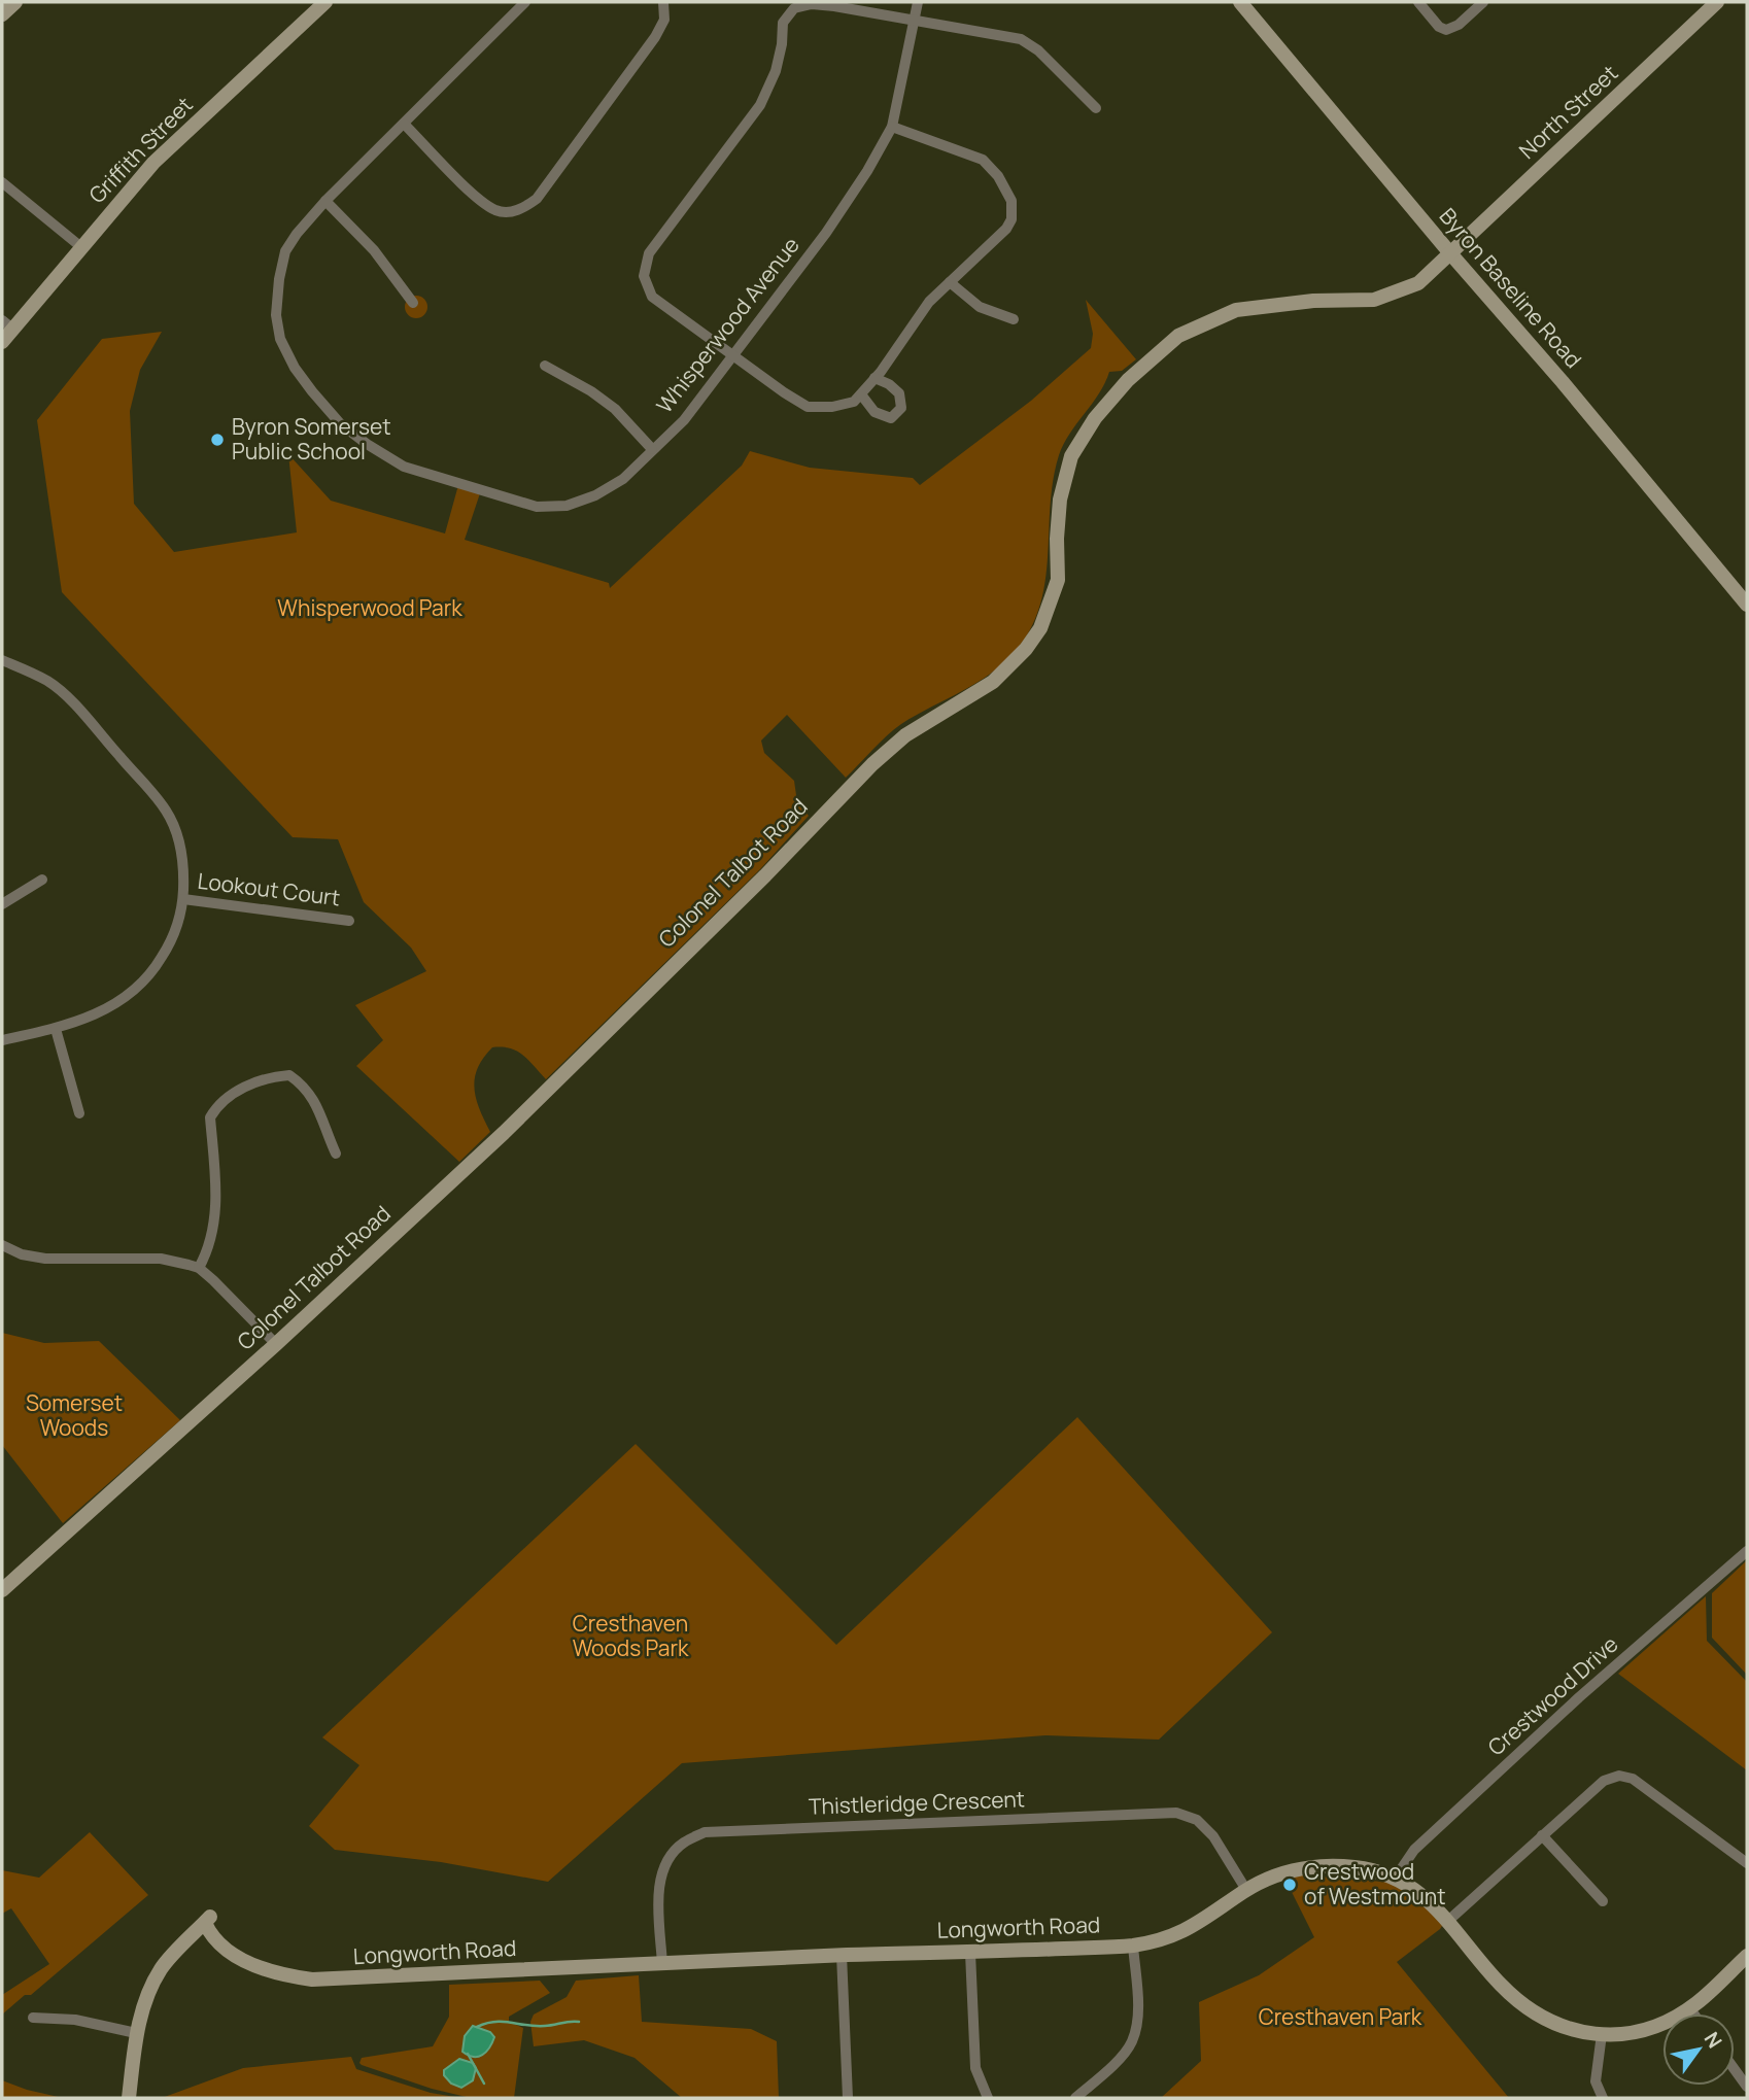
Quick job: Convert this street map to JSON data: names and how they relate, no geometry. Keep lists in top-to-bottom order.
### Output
{
  "streets": {
    "main road": [
      "North Street",
      "Griffith Street",
      "Byron Baseline Road",
      "Colonel Talbot Road",
      "Longworth Road"
    ],
    "street": [
      "Whisperwood Avenue",
      "Lookout Court",
      "Crestwood Drive",
      "Thistleridge Crescent"
    ]
  },
  "crossings": [
    ["North Street", "Byron Baseline Road"],
    ["North Street", "Colonel Talbot Road"],
    ["Byron Baseline Road", "Colonel Talbot Road"],
    ["Crestwood Drive", "Longworth Road"],
    ["Thistleridge Crescent", "Longworth Road"]
  ],
  "parks": [
    "Whisperwood Park",
    "Somerset Woods",
    "Cresthaven Woods Park",
    "Cresthaven Park"
  ],
  "places": ["Byron Somerset Public School", "Crestwood of Westmount"],
  "north": "top right"
}
